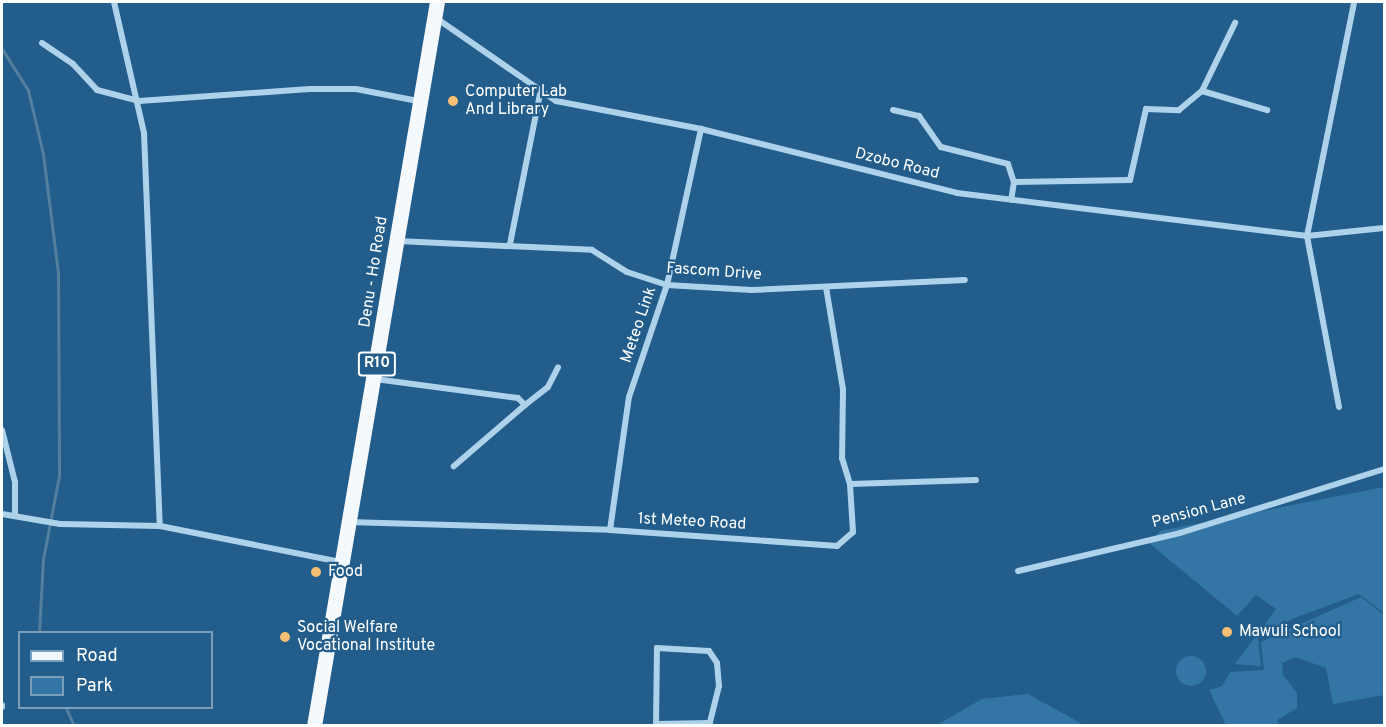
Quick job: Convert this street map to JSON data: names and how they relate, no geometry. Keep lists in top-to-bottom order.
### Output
{
  "streets": {
    "main road": ["Denu - Ho Road", "R10"],
    "street": [
      "Dzobo Road",
      "Fascom Drive",
      "Meteo Link",
      "Pension Lane",
      "1st Meteo Road"
    ]
  },
  "crossings": [
    ["Dzobo Road", "Denu - Ho Road"],
    ["Dzobo Road", "Meteo Link"],
    ["Denu - Ho Road", "Fascom Drive"],
    ["Denu - Ho Road", "1st Meteo Road"],
    ["Fascom Drive", "Meteo Link"],
    ["Meteo Link", "1st Meteo Road"]
  ],
  "places": [
    "Computer Lab And Library",
    "Food",
    "Mawuli School",
    "Social Welfare Vocational Institute"
  ],
  "legend": ["Road", "Park"]
}
